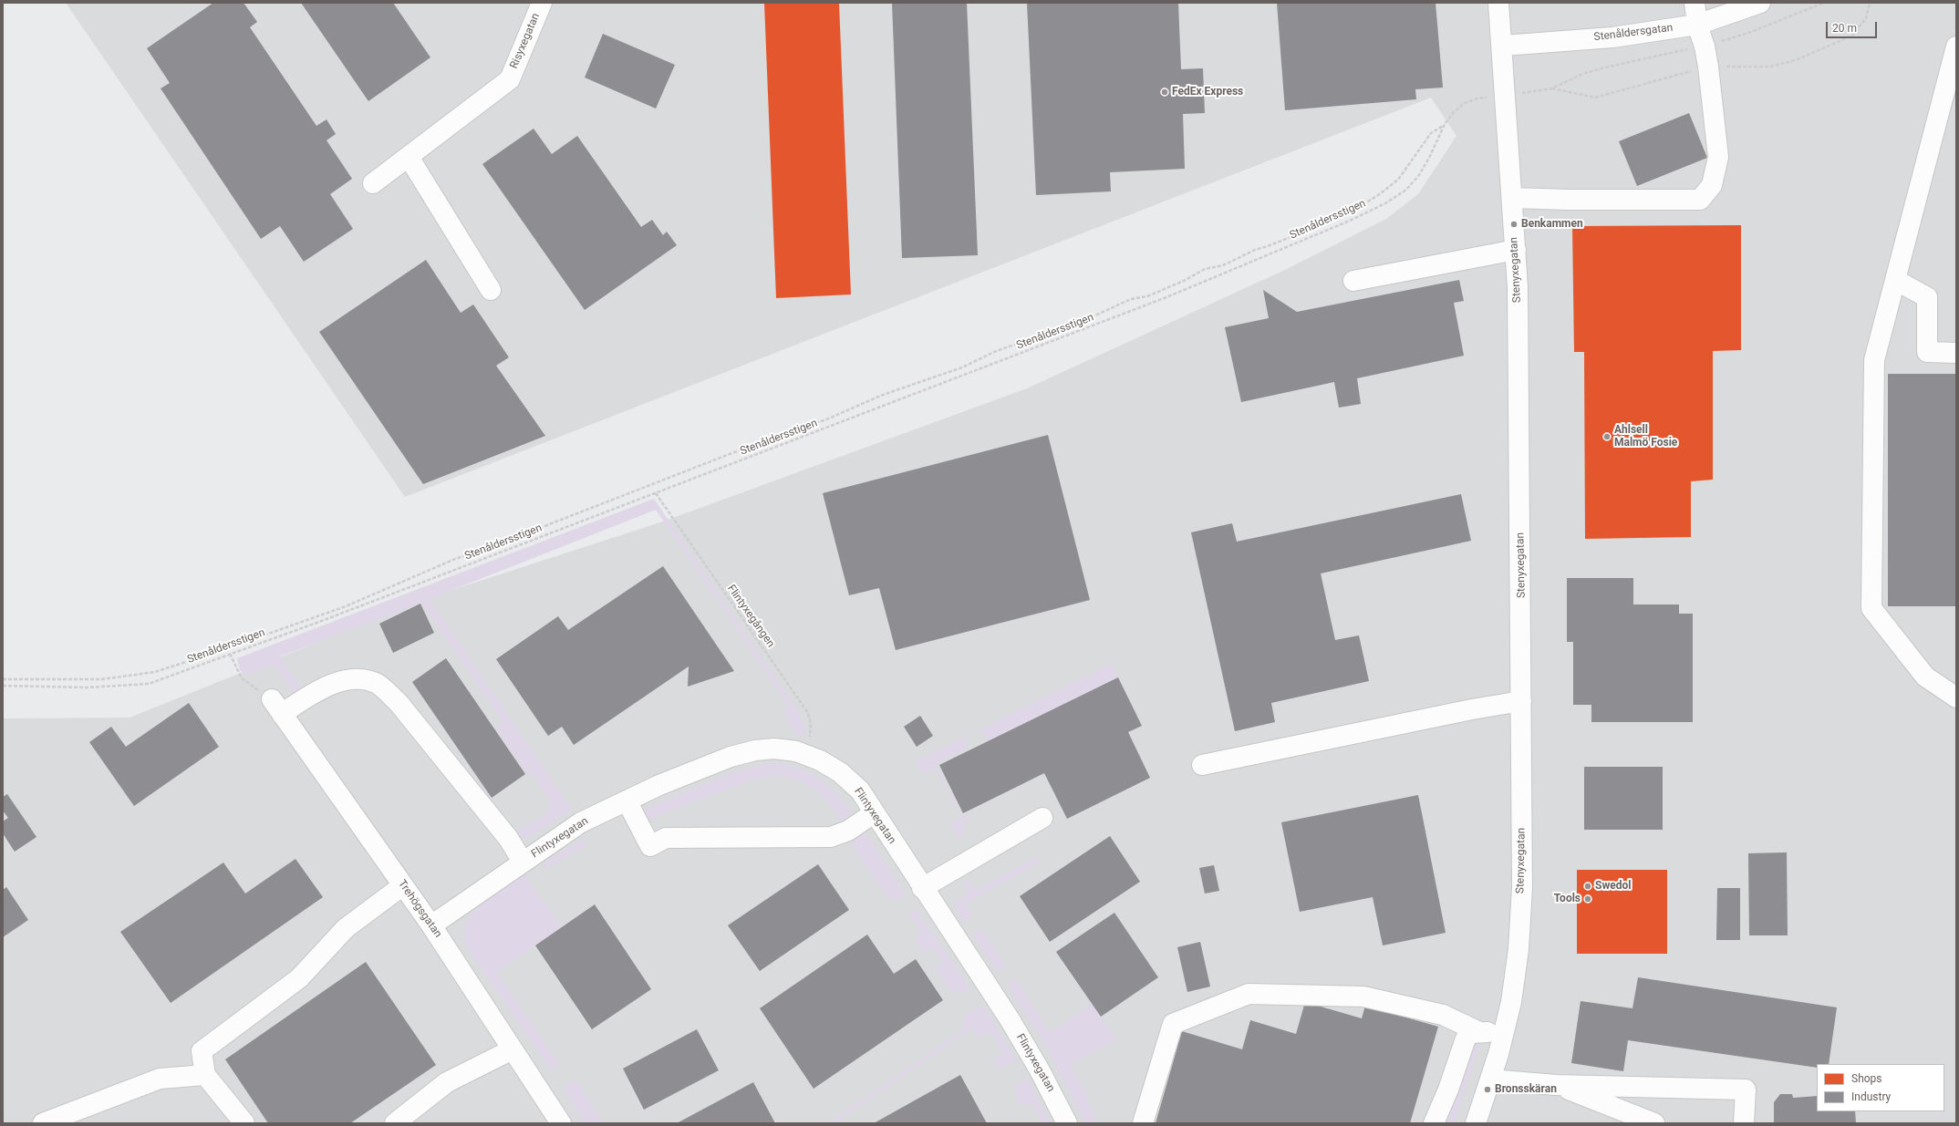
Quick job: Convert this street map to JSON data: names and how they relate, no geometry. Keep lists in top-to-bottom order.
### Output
{
  "streets": {
    "street": [
      "Stenåldersgatan",
      "Risyxegatan",
      "Stenyxegatan",
      "Flintyxegatan",
      "Trehögsgatan"
    ],
    "path": ["Stenåldersstigen", "Flintyxegången"]
  },
  "crossings": [
    ["Stenåldersgatan", "Stenyxegatan"],
    ["Stenåldersstigen", "Stenyxegatan"],
    ["Stenåldersstigen", "Flintyxegången"],
    ["Flintyxegången", "Flintyxegatan"],
    ["Flintyxegatan", "Trehögsgatan"]
  ],
  "places": [
    "FedEx Express",
    "Benkammen",
    "Ahlsell Malmö Fosie",
    "Swedol",
    "Tools",
    "Bronsskäran"
  ],
  "legend": ["Shops", "Industry"],
  "scale_bar": "20 m"
}
